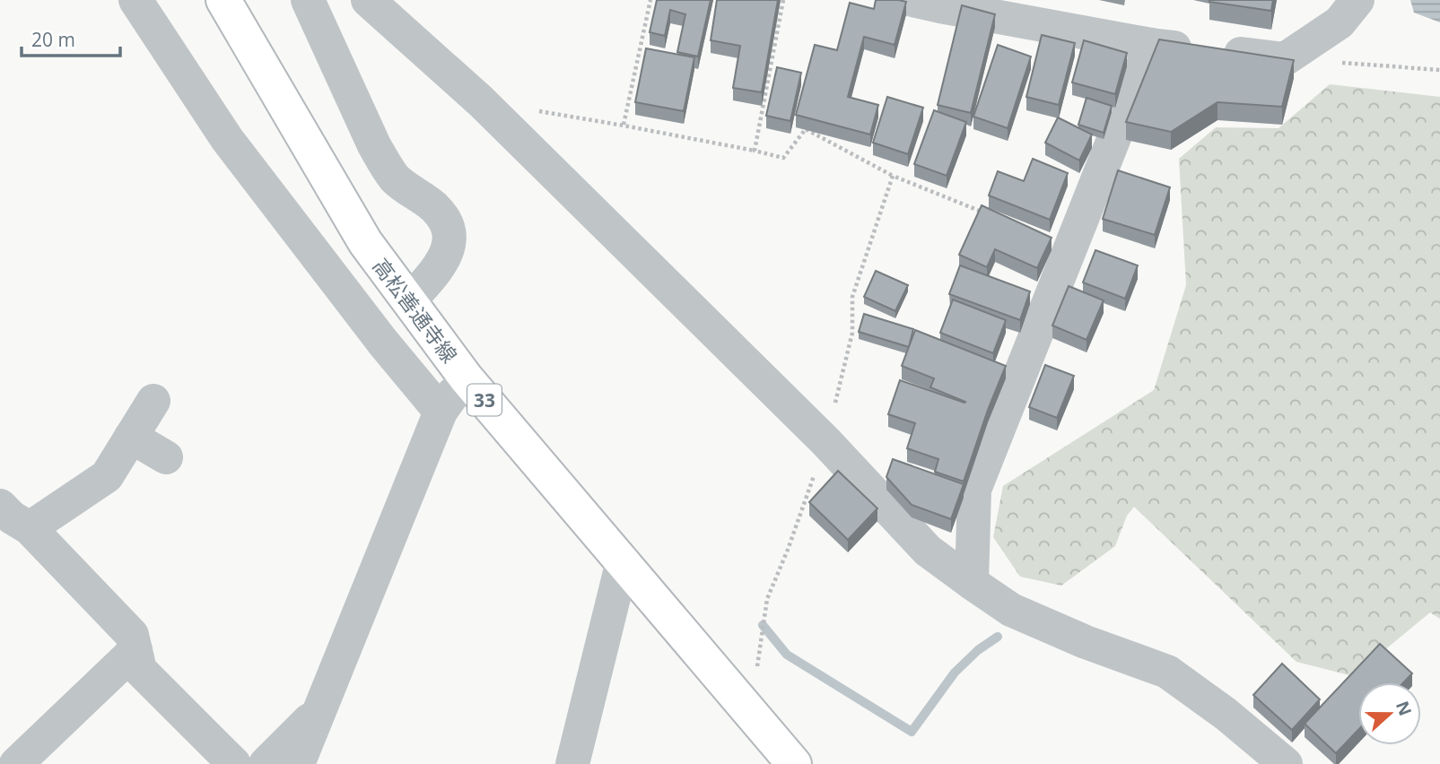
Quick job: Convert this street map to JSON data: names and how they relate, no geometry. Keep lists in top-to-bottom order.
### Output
{
  "streets": {
    "main road": ["高松善通寺線", "33"]
  },
  "scale_bar": "20 m",
  "north": "right"
}
